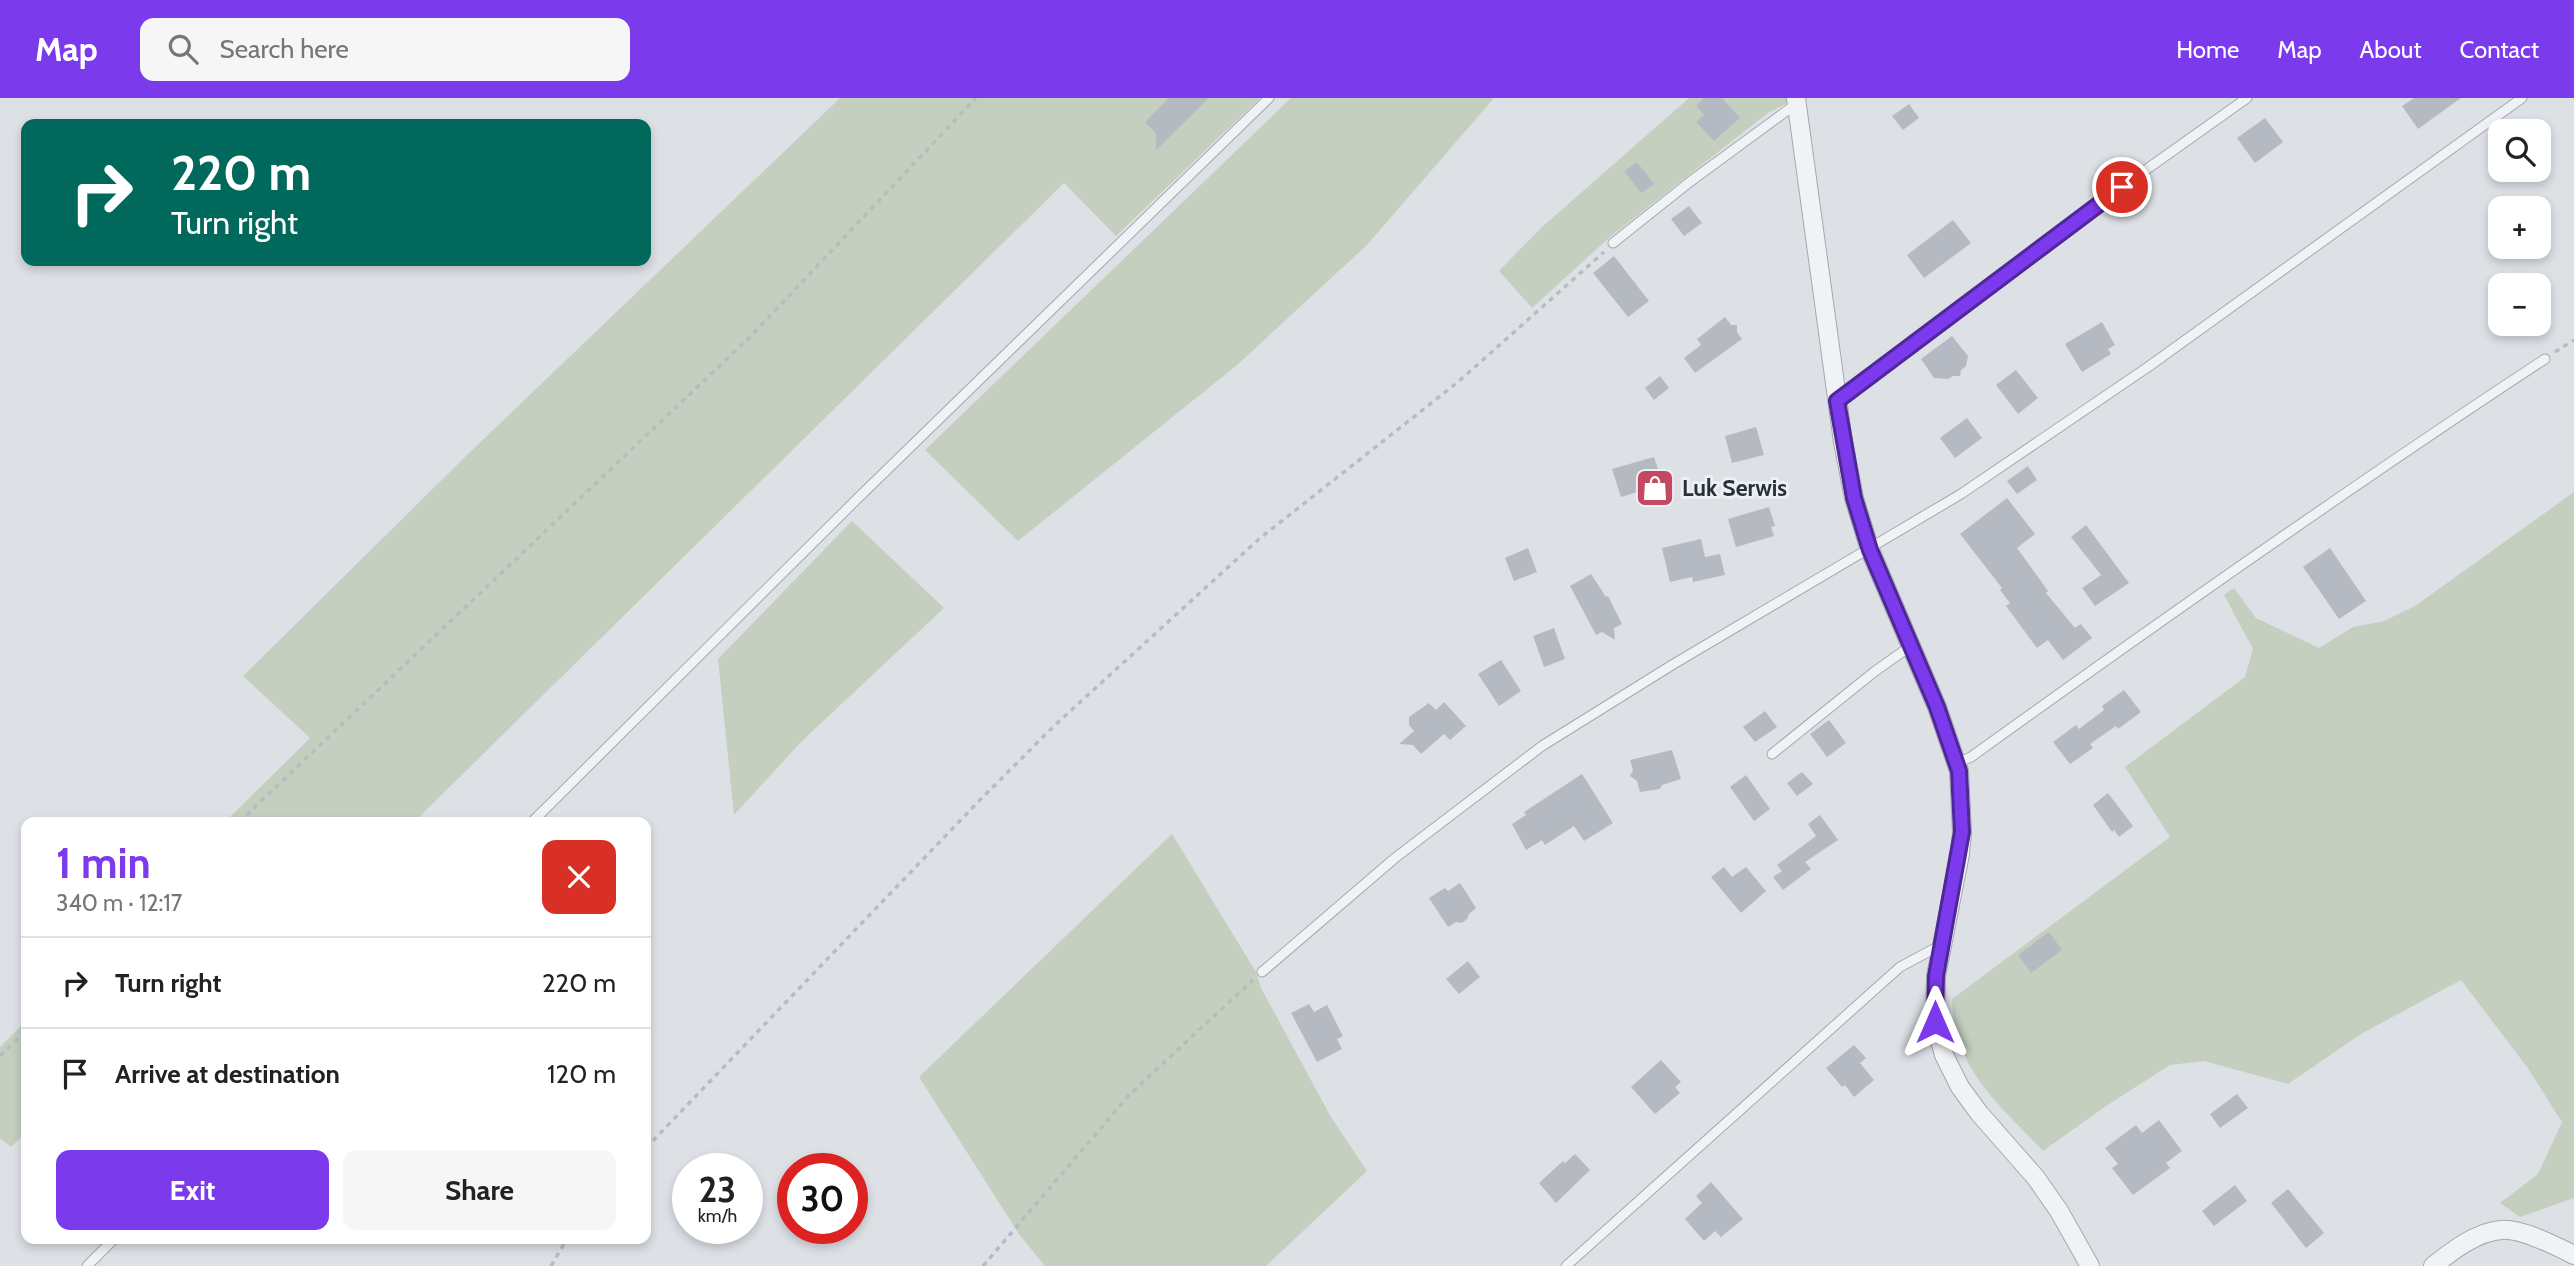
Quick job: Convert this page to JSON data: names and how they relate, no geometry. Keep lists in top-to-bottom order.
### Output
{
  "places": {
    "shop": ["Luk Serwis"]
  },
  "page": {
    "header": "Map",
    "search": "Search here",
    "nav": [
      "Home",
      "Map",
      "About",
      "Contact"
    ],
    "map_buttons": ["+", "−"],
    "turn": ["220 m", "Turn right"],
    "heading": ["1 min", "340 m · 12:17"],
    "list": [
      {
        "name": "Turn right",
        "value": "220 m"
      },
      {
        "name": "Arrive at destination",
        "value": "120 m"
      }
    ],
    "buttons": ["Exit", "Share"],
    "speed": "23 km/h",
    "limit": "30"
  }
}
